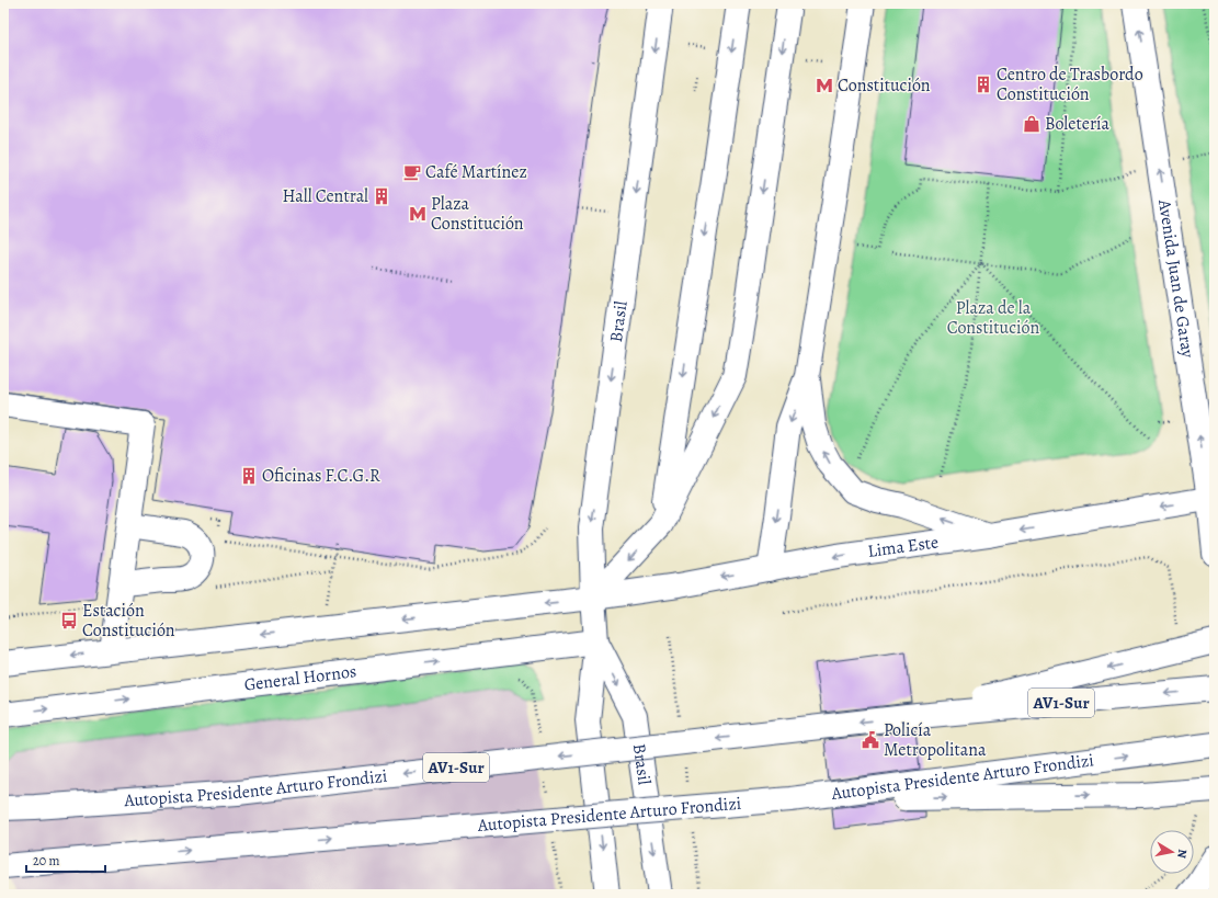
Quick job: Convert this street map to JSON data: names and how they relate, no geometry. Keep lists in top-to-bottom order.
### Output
{
  "streets": {
    "main road": [
      "Avenida Juan de Garay",
      "Brasil",
      "Lima Este",
      "General Hornos",
      "AV1-Sur",
      "Autopista Presidente Arturo Frondizi"
    ]
  },
  "crossings": [
    ["Avenida Juan de Garay", "Lima Este"],
    ["Brasil", "Lima Este"],
    ["Brasil", "General Hornos"]
  ],
  "one_way": ["Avenida Juan de Garay"],
  "parks": ["Plaza de la Constitución"],
  "places": {
    "building": ["Centro de Trasbordo Constitución", "Hall Central", "Oficinas F.C.G.R"],
    "metro station": ["Constitución", "Plaza Constitución"],
    "shop": ["Boletería"],
    "cafe": ["Café Martínez"],
    "bus stop": ["Estación Constitución"],
    "public building": ["Policía Metropolitana"]
  },
  "scale_bar": "20 m",
  "north": "right"
}
